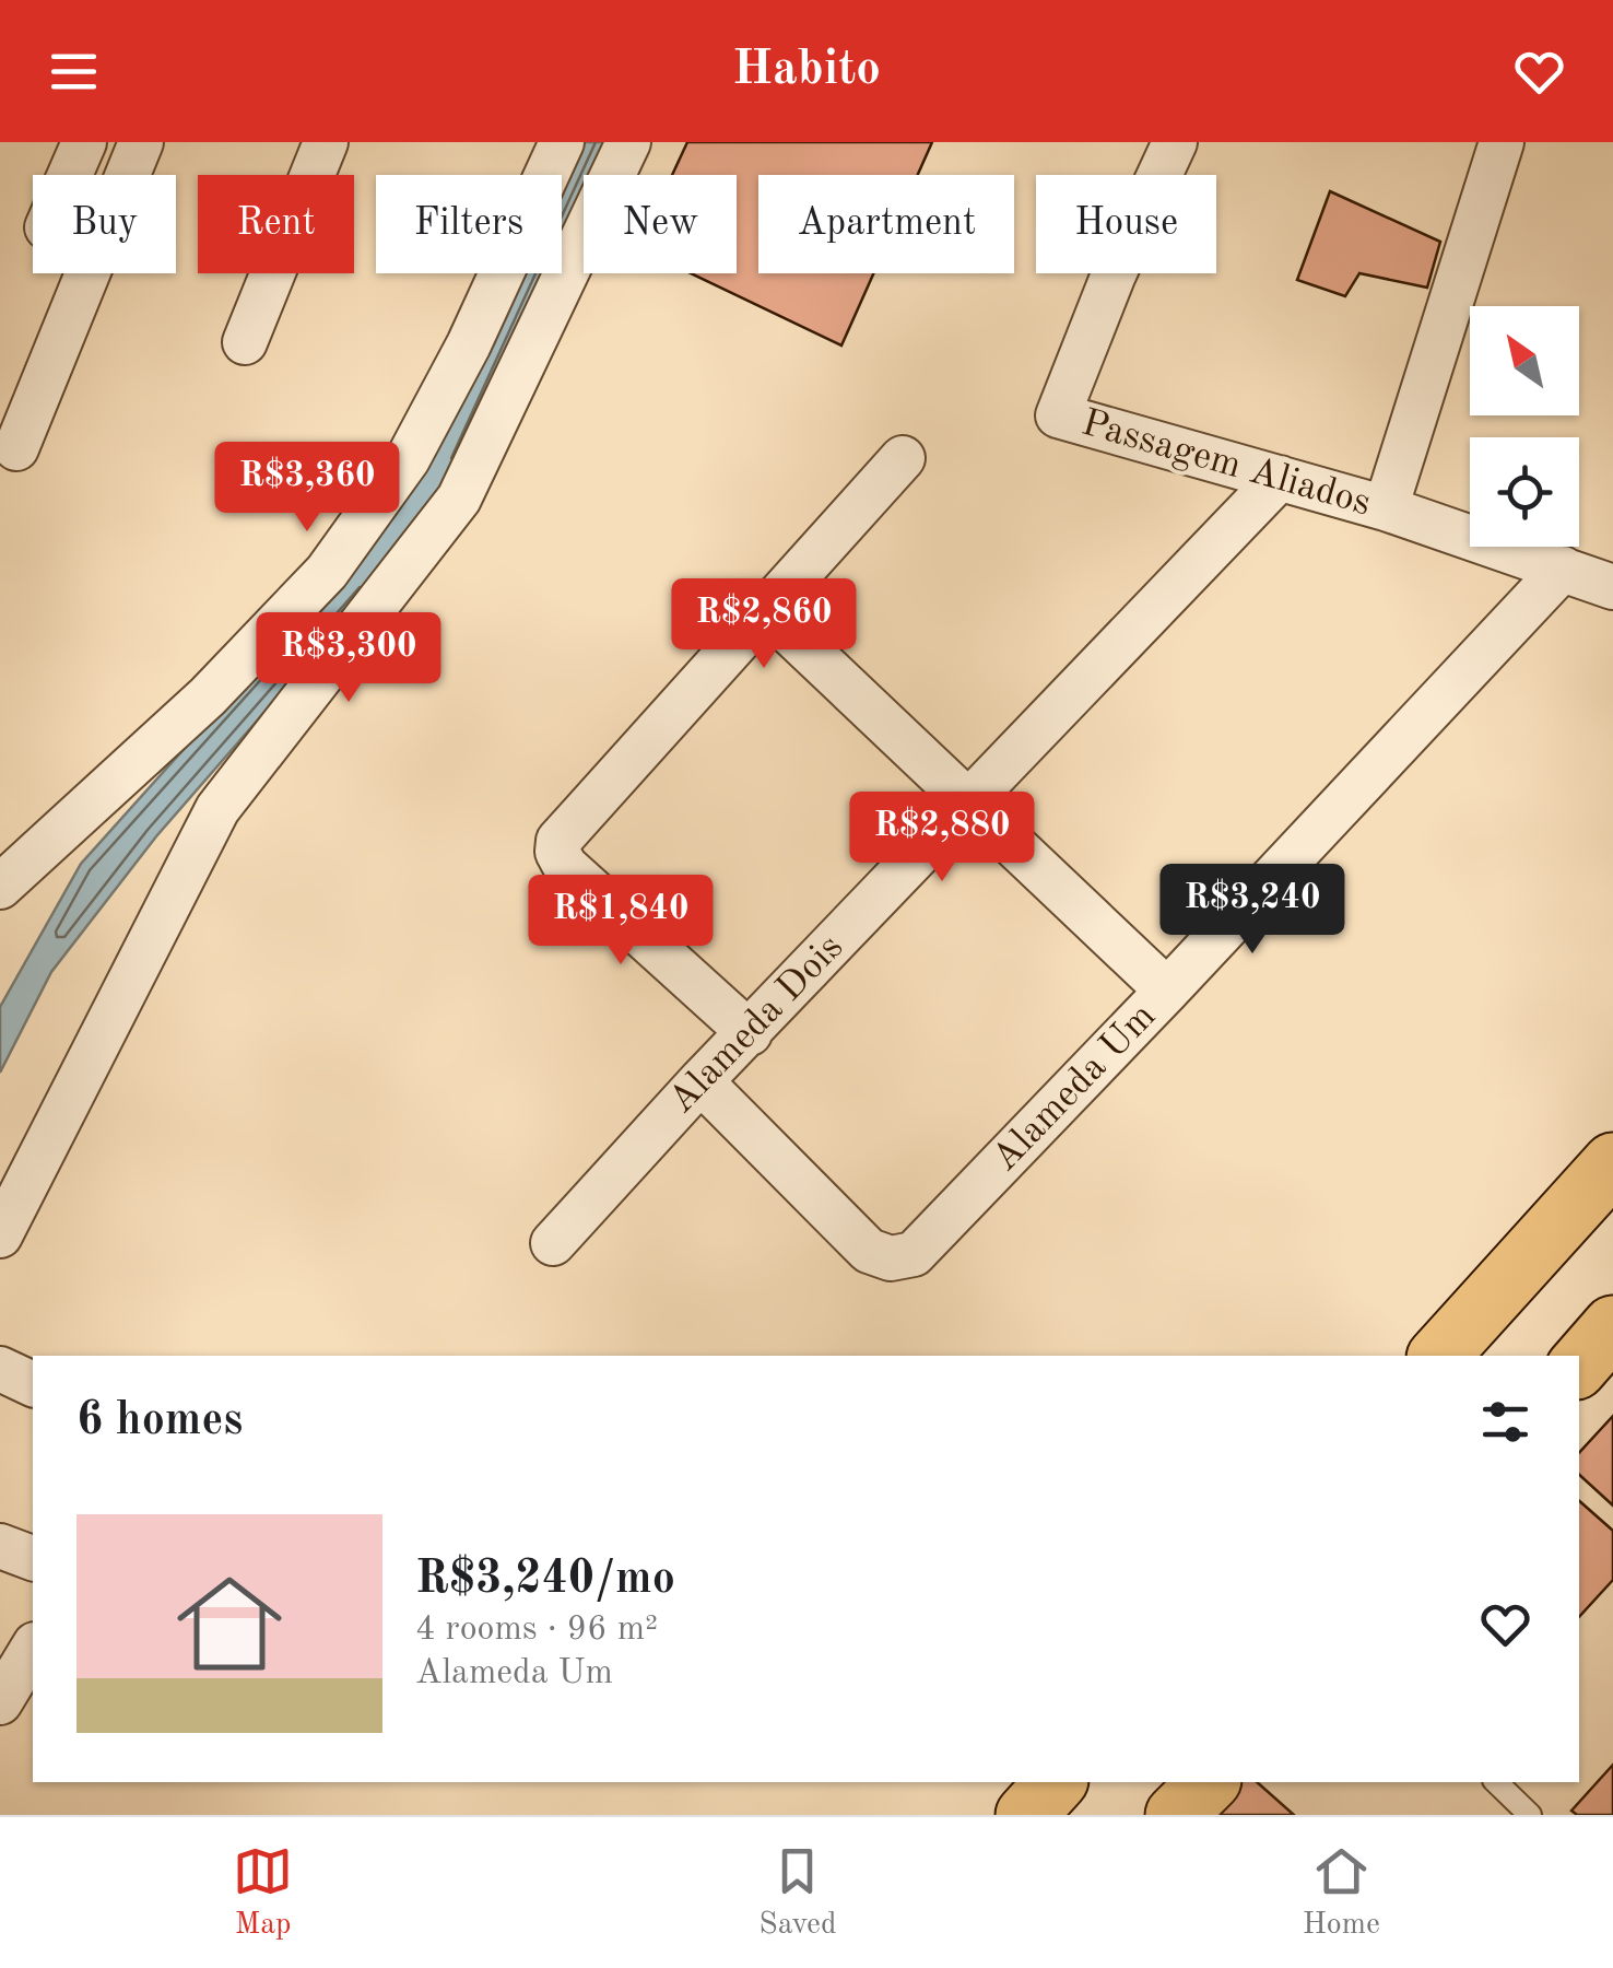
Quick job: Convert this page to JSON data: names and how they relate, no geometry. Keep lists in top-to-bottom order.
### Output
{
  "streets": {
    "street": ["Passagem Aliados", "Alameda Dois", "Alameda Um"]
  },
  "crossings": [
    ["Passagem Aliados", "Alameda Dois"],
    ["Passagem Aliados", "Alameda Um"],
    ["Alameda Dois", "Alameda Um"]
  ],
  "north": "top left",
  "page": {
    "header": "Habito",
    "chip": [
      "Buy",
      "Rent",
      "Filters",
      "New",
      "Apartment",
      "House"
    ],
    "price": [
      "R$3,360",
      "R$2,860",
      "R$3,300",
      "R$2,880",
      "R$3,240",
      "R$1,840"
    ],
    "heading": "6 homes",
    "list": [
      {
        "name": "R$3,240/mo",
        "note": "4 rooms · 96 m² · Alameda Um"
      }
    ],
    "tabs": ["Map", "Saved", "Home"]
  }
}
